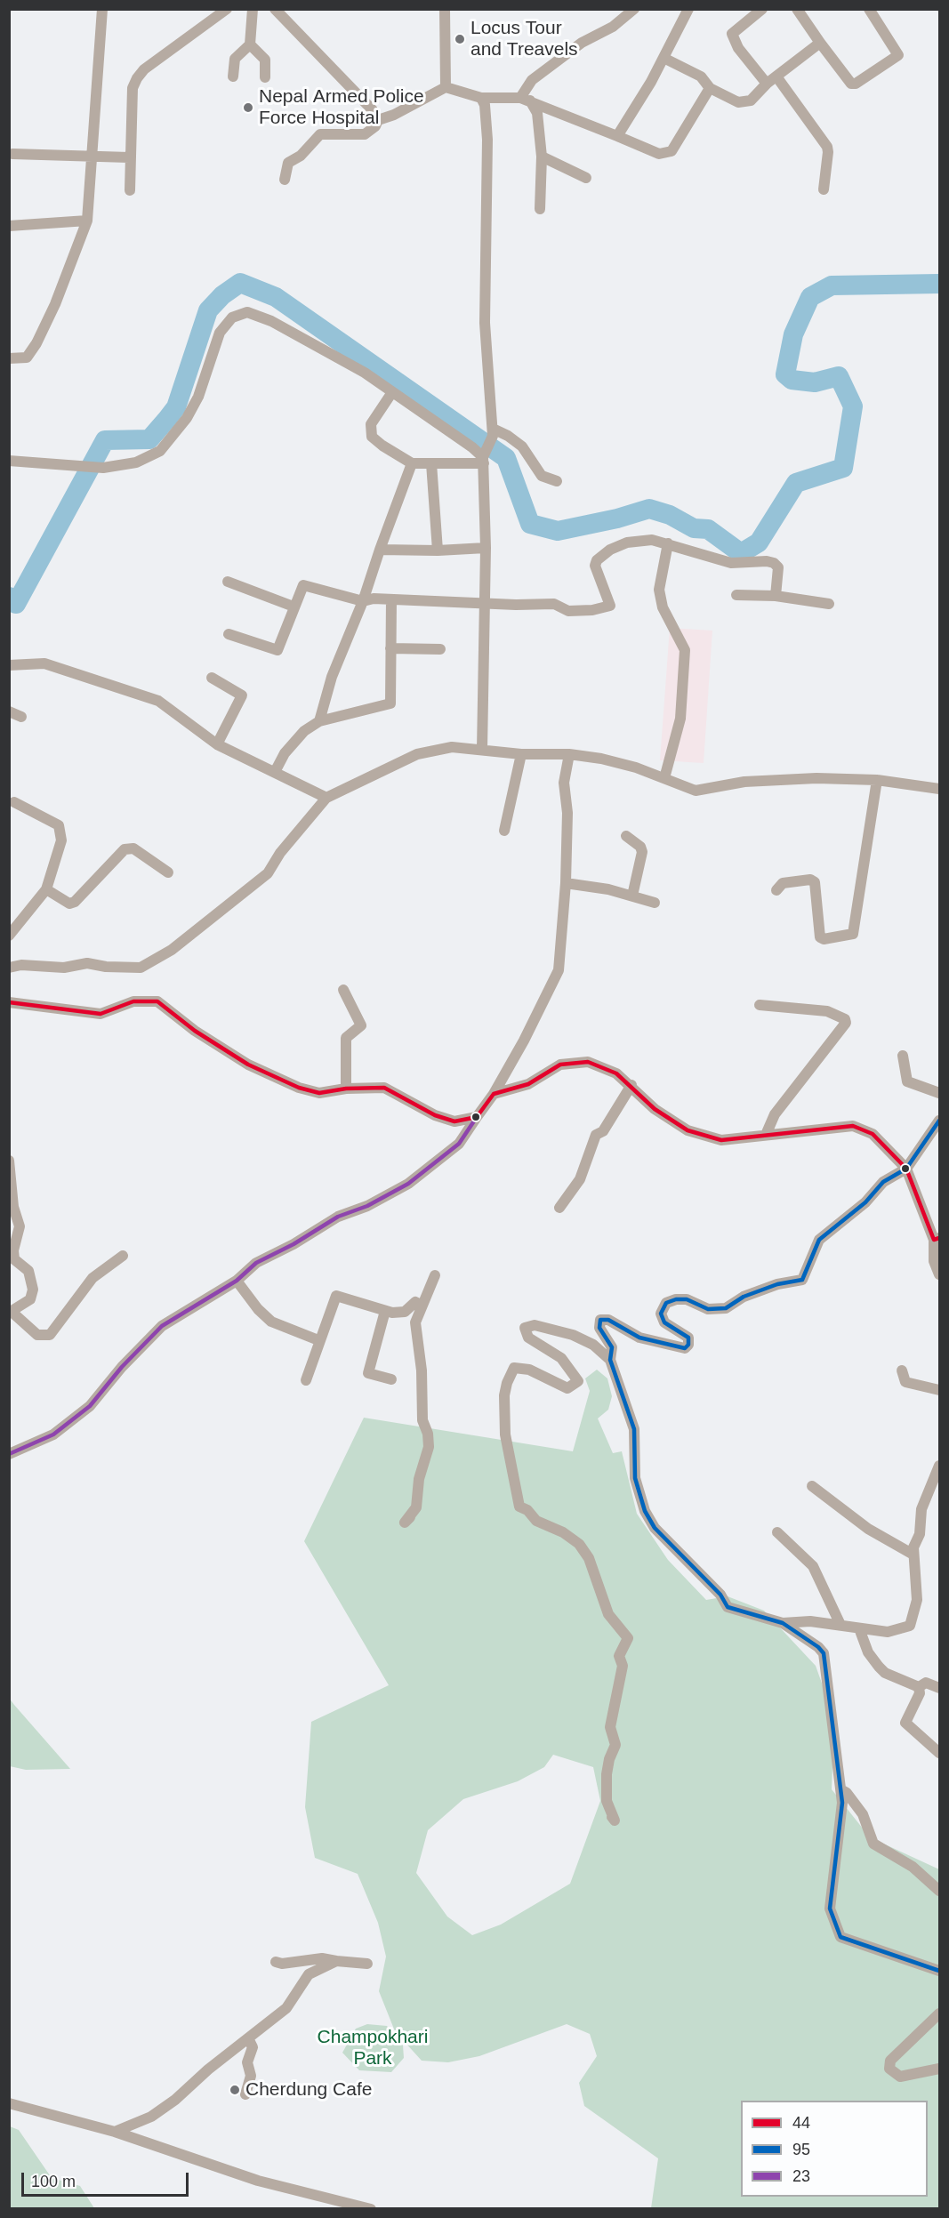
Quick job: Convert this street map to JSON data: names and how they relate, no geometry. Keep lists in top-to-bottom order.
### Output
{
  "parks": ["Champokhari Park"],
  "places": ["Locus Tour and Treavels", "Nepal Armed Police Force Hospital", "Cherdung Cafe"],
  "lines": ["transit line 44", "transit line 23", "transit line 95"],
  "legend": ["44", "95", "23"],
  "scale_bar": "100 m"
}
